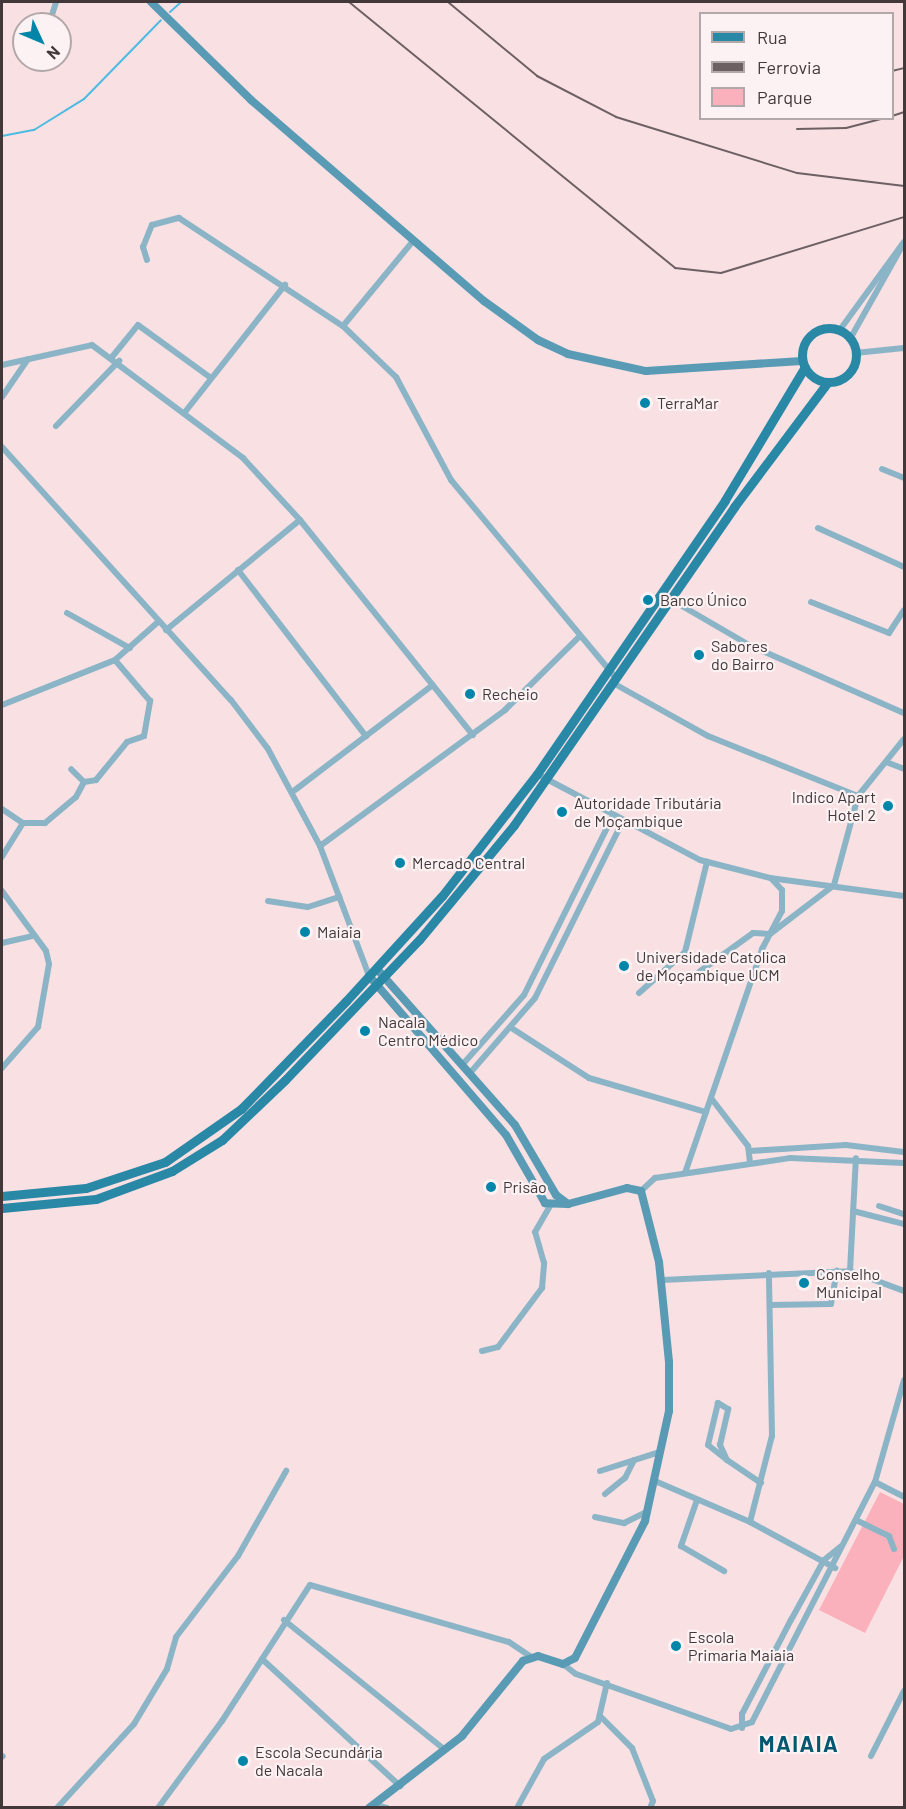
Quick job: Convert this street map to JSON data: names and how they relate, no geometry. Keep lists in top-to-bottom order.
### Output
{
  "districts": ["MAIAIA"],
  "places": [
    "TerraMar",
    "Banco Único",
    "Sabores do Bairro",
    "Recheio",
    "Indico Apart Hotel 2",
    "Autoridade Tributária de Moçambique",
    "Mercado Central",
    "Maiaia",
    "Universidade Catolica de Moçambique UCM",
    "Nacala Centro Médico",
    "Prisão",
    "Conselho Municipal",
    "Escola Primaria Maiaia",
    "Escola Secundária de Nacala"
  ],
  "legend": ["Rua", "Ferrovia", "Parque"],
  "north": "bottom right"
}
